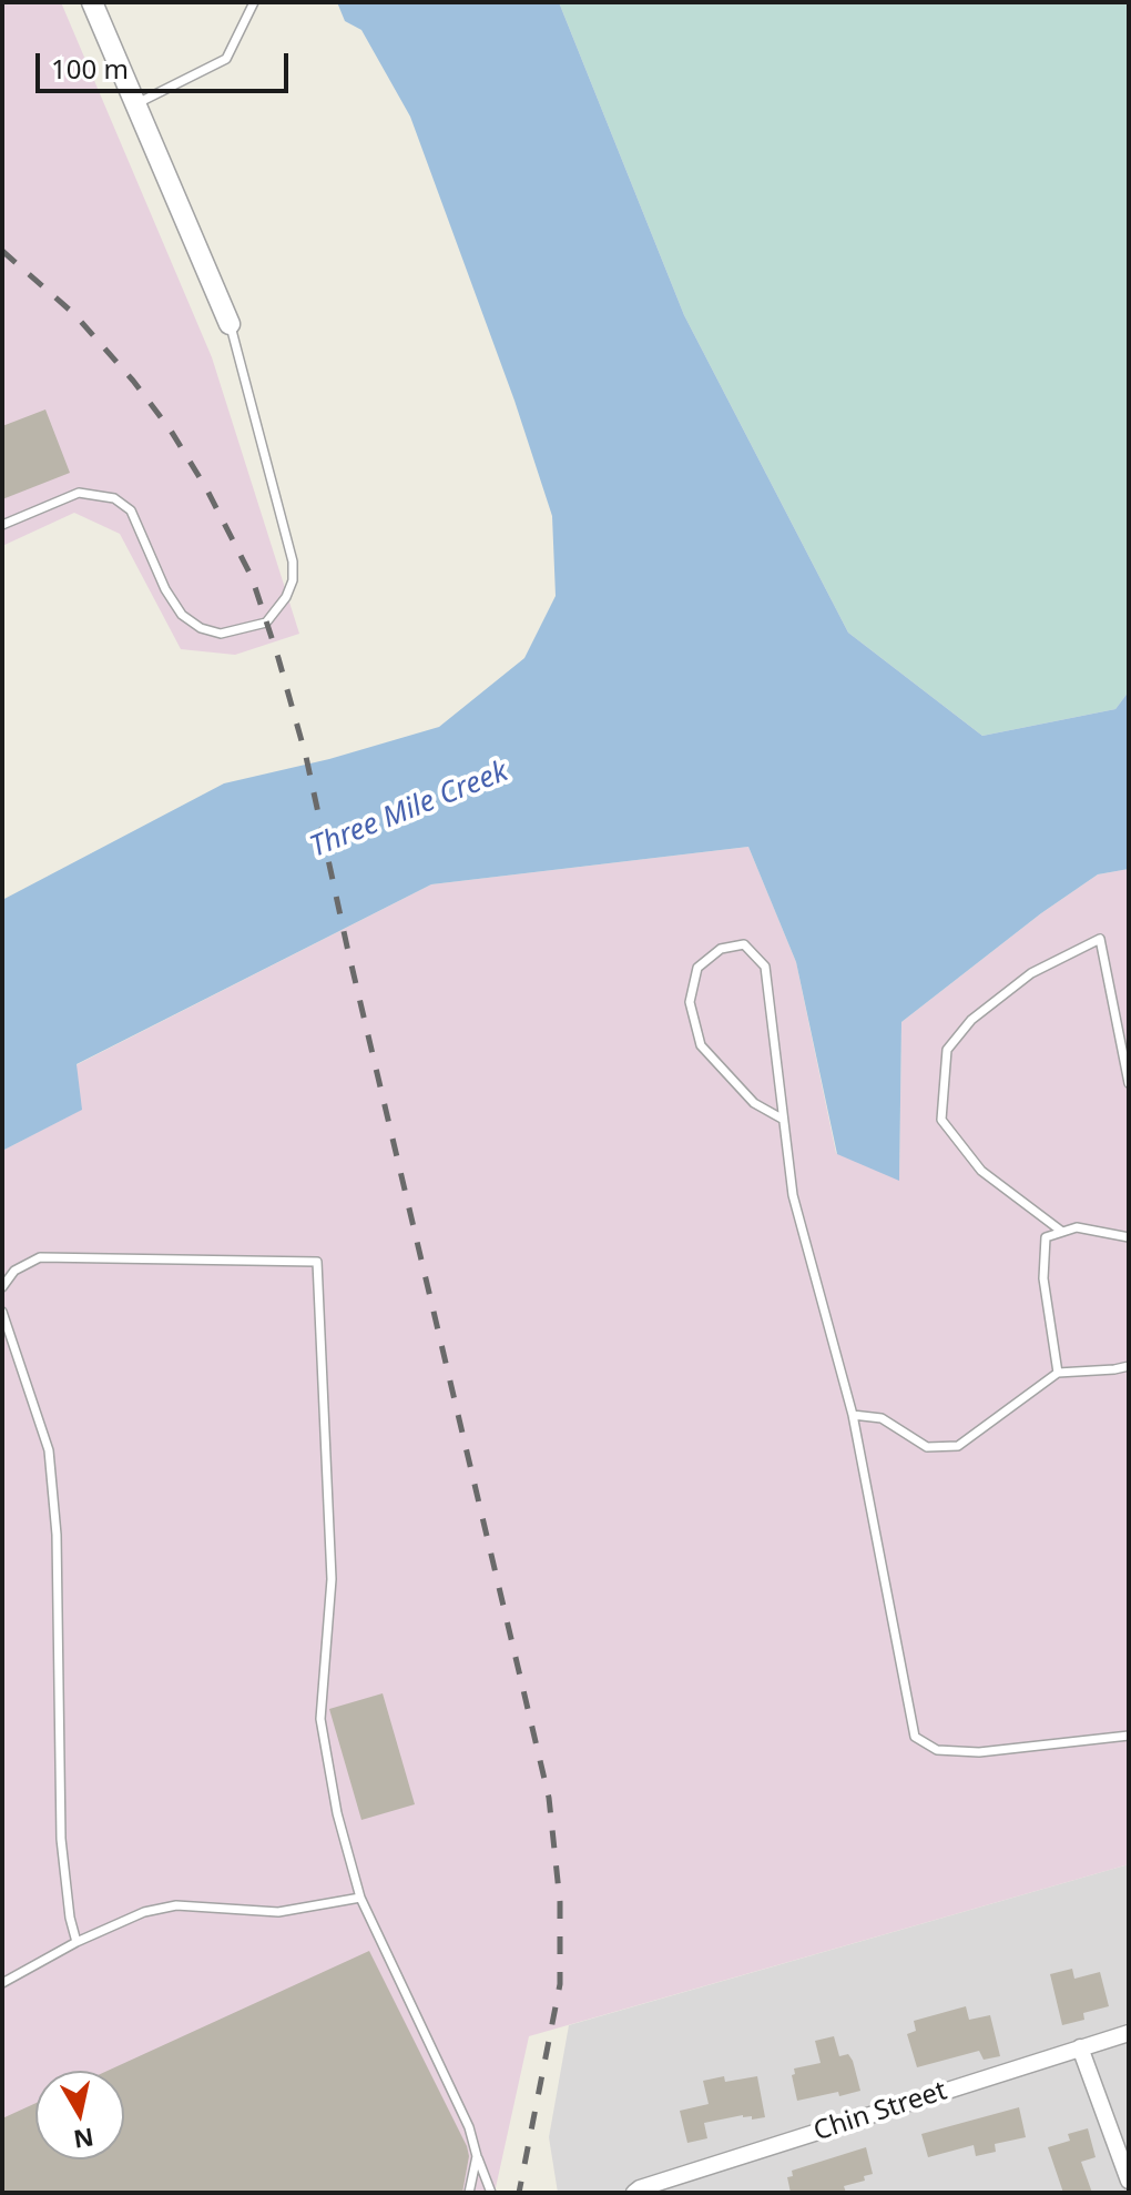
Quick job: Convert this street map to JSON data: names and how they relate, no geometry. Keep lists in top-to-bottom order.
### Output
{
  "streets": {
    "street": ["Chin Street"]
  },
  "water": ["Three Mile Creek"],
  "scale_bar": "100 m",
  "north": "bottom"
}
